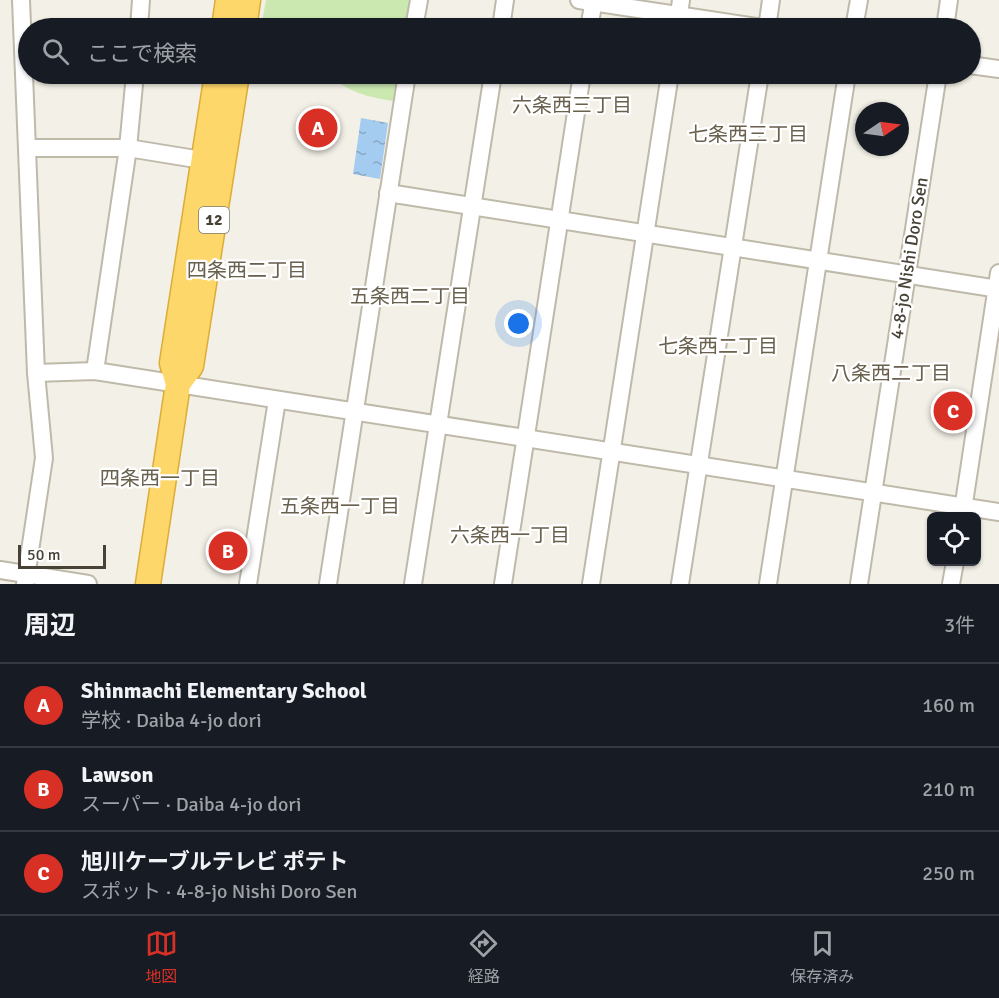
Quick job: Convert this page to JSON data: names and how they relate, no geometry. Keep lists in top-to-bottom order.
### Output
{
  "streets": {
    "highway": ["12"],
    "street": ["4-8-jo Nishi Doro Sen"]
  },
  "districts": [
    "六条西三丁目",
    "七条西三丁目",
    "四条西二丁目",
    "五条西二丁目",
    "七条西二丁目",
    "八条西二丁目",
    "四条西一丁目",
    "五条西一丁目",
    "六条西一丁目"
  ],
  "scale_bar": "50 m",
  "north": "right",
  "page": {
    "search": "ここで検索",
    "pins": ["A", "C", "B"],
    "scale": "50 m",
    "heading": ["周辺", "3件"],
    "list": [
      {
        "mark": "A",
        "name": "Shinmachi Elementary School",
        "note": "学校 · Daiba 4-jo dori",
        "value": "160 m"
      },
      {
        "mark": "B",
        "name": "Lawson",
        "note": "スーパー · Daiba 4-jo dori",
        "value": "210 m"
      },
      {
        "mark": "C",
        "name": "旭川ケーブルテレビ ポテト",
        "note": "スポット · 4-8-jo Nishi Doro Sen",
        "value": "250 m"
      }
    ],
    "nav": ["地図", "経路", "保存済み"]
  }
}
